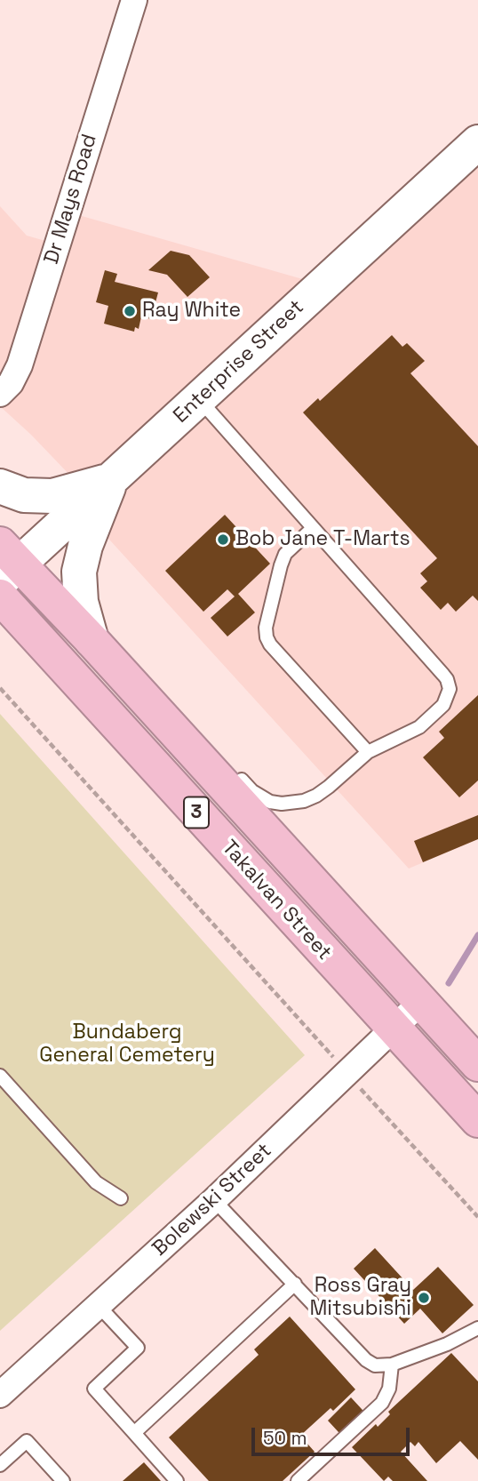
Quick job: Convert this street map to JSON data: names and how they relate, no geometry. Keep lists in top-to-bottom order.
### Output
{
  "streets": {
    "highway": ["3", "Takalvan Street"],
    "street": ["Dr Mays Road", "Enterprise Street", "Bolewski Street"]
  },
  "crossings": [
    ["Enterprise Street", "Takalvan Street"],
    ["Takalvan Street", "Bolewski Street"]
  ],
  "parks": ["Bundaberg General Cemetery"],
  "places": ["Ray White", "Bob Jane T-Marts", "Ross Gray Mitsubishi"],
  "scale_bar": "50 m"
}
